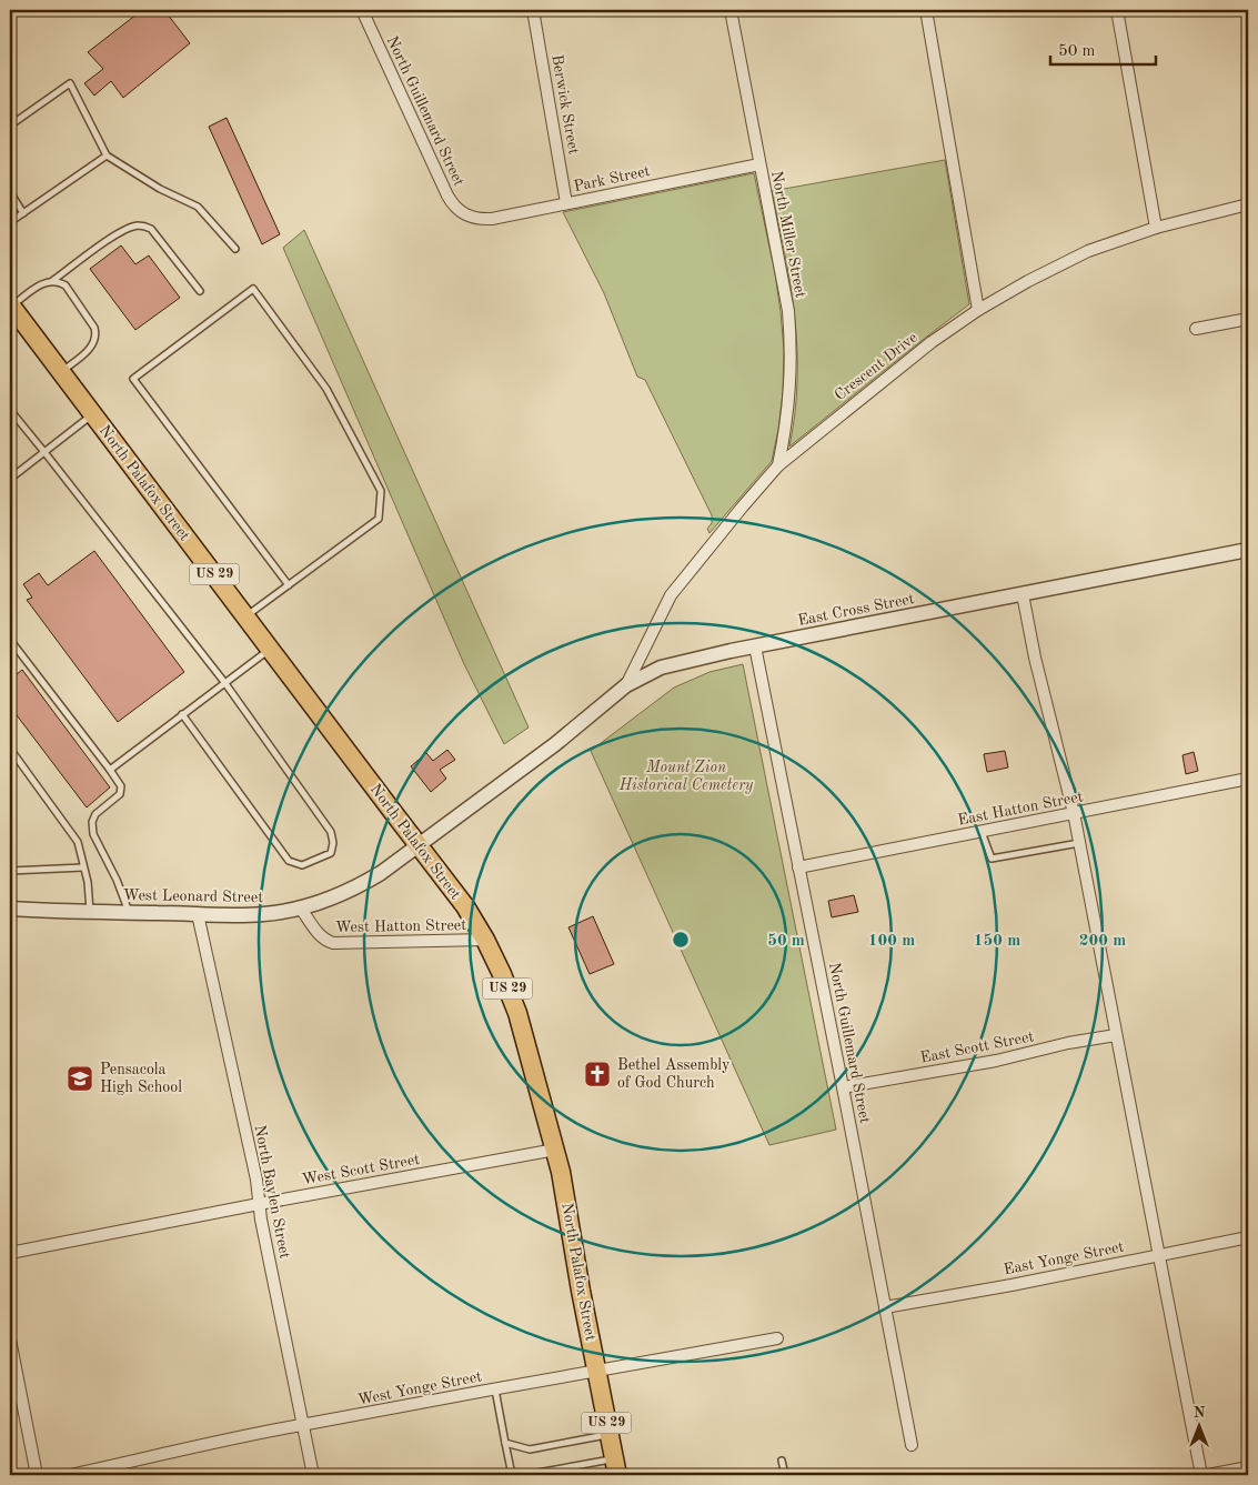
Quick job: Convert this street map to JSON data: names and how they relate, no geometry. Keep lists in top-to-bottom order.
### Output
{
  "streets": {
    "main road": ["North Palafox Street", "US 29"],
    "street": [
      "Berwick Street",
      "North Guillemard Street",
      "Park Street",
      "North Miller Street",
      "Crescent Drive",
      "East Cross Street",
      "East Hatton Street",
      "West Leonard Street",
      "West Hatton Street",
      "East Scott Street",
      "West Scott Street",
      "North Baylen Street",
      "East Yonge Street",
      "West Yonge Street"
    ]
  },
  "crossings": [
    ["Berwick Street", "Park Street"],
    ["North Guillemard Street", "Park Street"],
    ["North Guillemard Street", "East Cross Street"],
    ["North Guillemard Street", "East Hatton Street"],
    ["North Guillemard Street", "East Scott Street"],
    ["North Guillemard Street", "East Yonge Street"],
    ["Park Street", "North Miller Street"],
    ["North Miller Street", "Crescent Drive"],
    ["Crescent Drive", "East Cross Street"],
    ["North Palafox Street", "West Leonard Street"],
    ["North Palafox Street", "West Hatton Street"],
    ["North Palafox Street", "West Scott Street"],
    ["North Palafox Street", "West Yonge Street"],
    ["East Cross Street", "West Leonard Street"],
    ["West Leonard Street", "West Hatton Street"],
    ["West Leonard Street", "North Baylen Street"],
    ["West Scott Street", "North Baylen Street"],
    ["North Baylen Street", "West Yonge Street"]
  ],
  "parks": ["Mount Zion Historical Cemetery"],
  "places": {
    "church": ["Bethel Assembly of God Church"],
    "school or university": ["Pensacola High School"]
  },
  "scale_bar": "50 m",
  "north": "top",
  "rings": [
    "50 m",
    "100 m",
    "150 m",
    "200 m"
  ]
}
